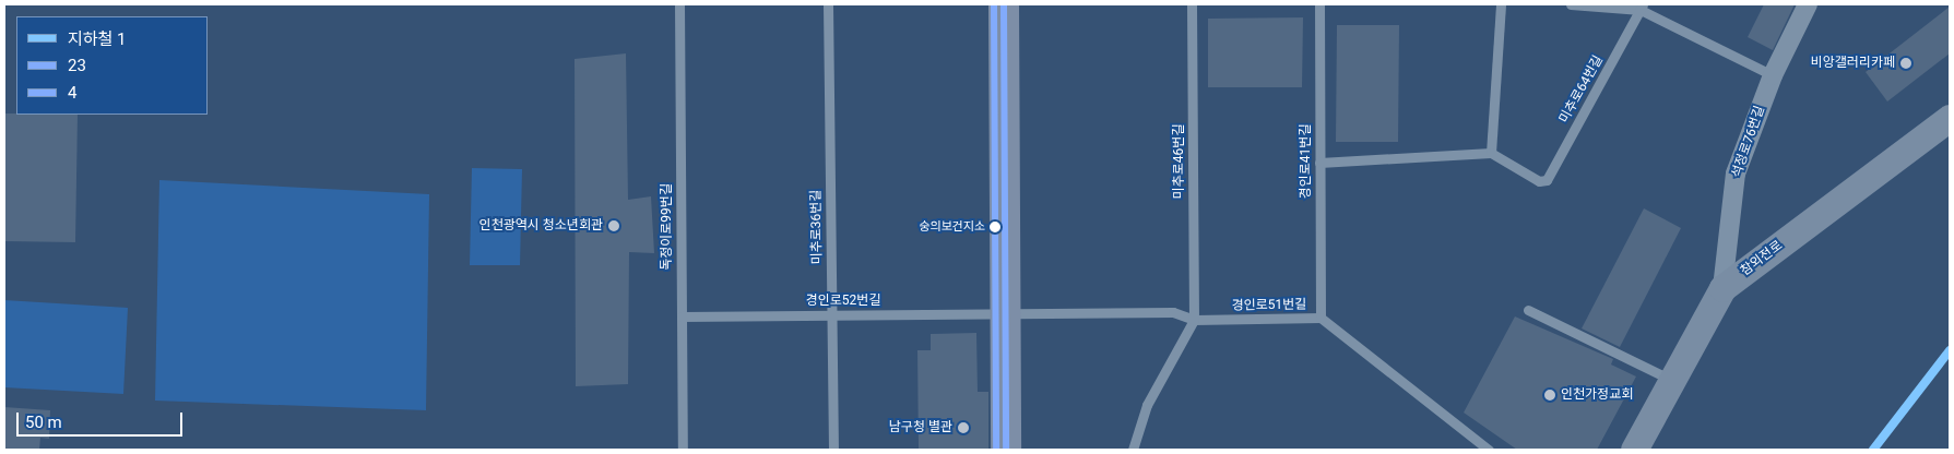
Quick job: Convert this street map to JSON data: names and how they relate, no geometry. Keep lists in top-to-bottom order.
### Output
{
  "streets": {
    "main road": ["참외전로"],
    "street": ["석정로76번길"],
    "lane": [
      "미추로64번길",
      "미추로46번길",
      "경인로41번길",
      "독정이로99번길",
      "미추로36번길",
      "경인로52번길",
      "경인로51번길"
    ]
  },
  "crossings": [
    ["석정로76번길", "참외전로"],
    ["미추로46번길", "경인로51번길"],
    ["경인로41번길", "경인로51번길"],
    ["독정이로99번길", "경인로52번길"],
    ["미추로36번길", "경인로52번길"],
    ["경인로52번길", "경인로51번길"]
  ],
  "places": [
    "비앙갤러리카페",
    "인천광역시 청소년회관",
    "숭의보건지소",
    "인천가정교회",
    "남구청 별관"
  ],
  "lines": ["transit line 23", "transit line 4", "metro line 1"],
  "legend": ["지하철 1", "23", "4"],
  "scale_bar": "50 m"
}
